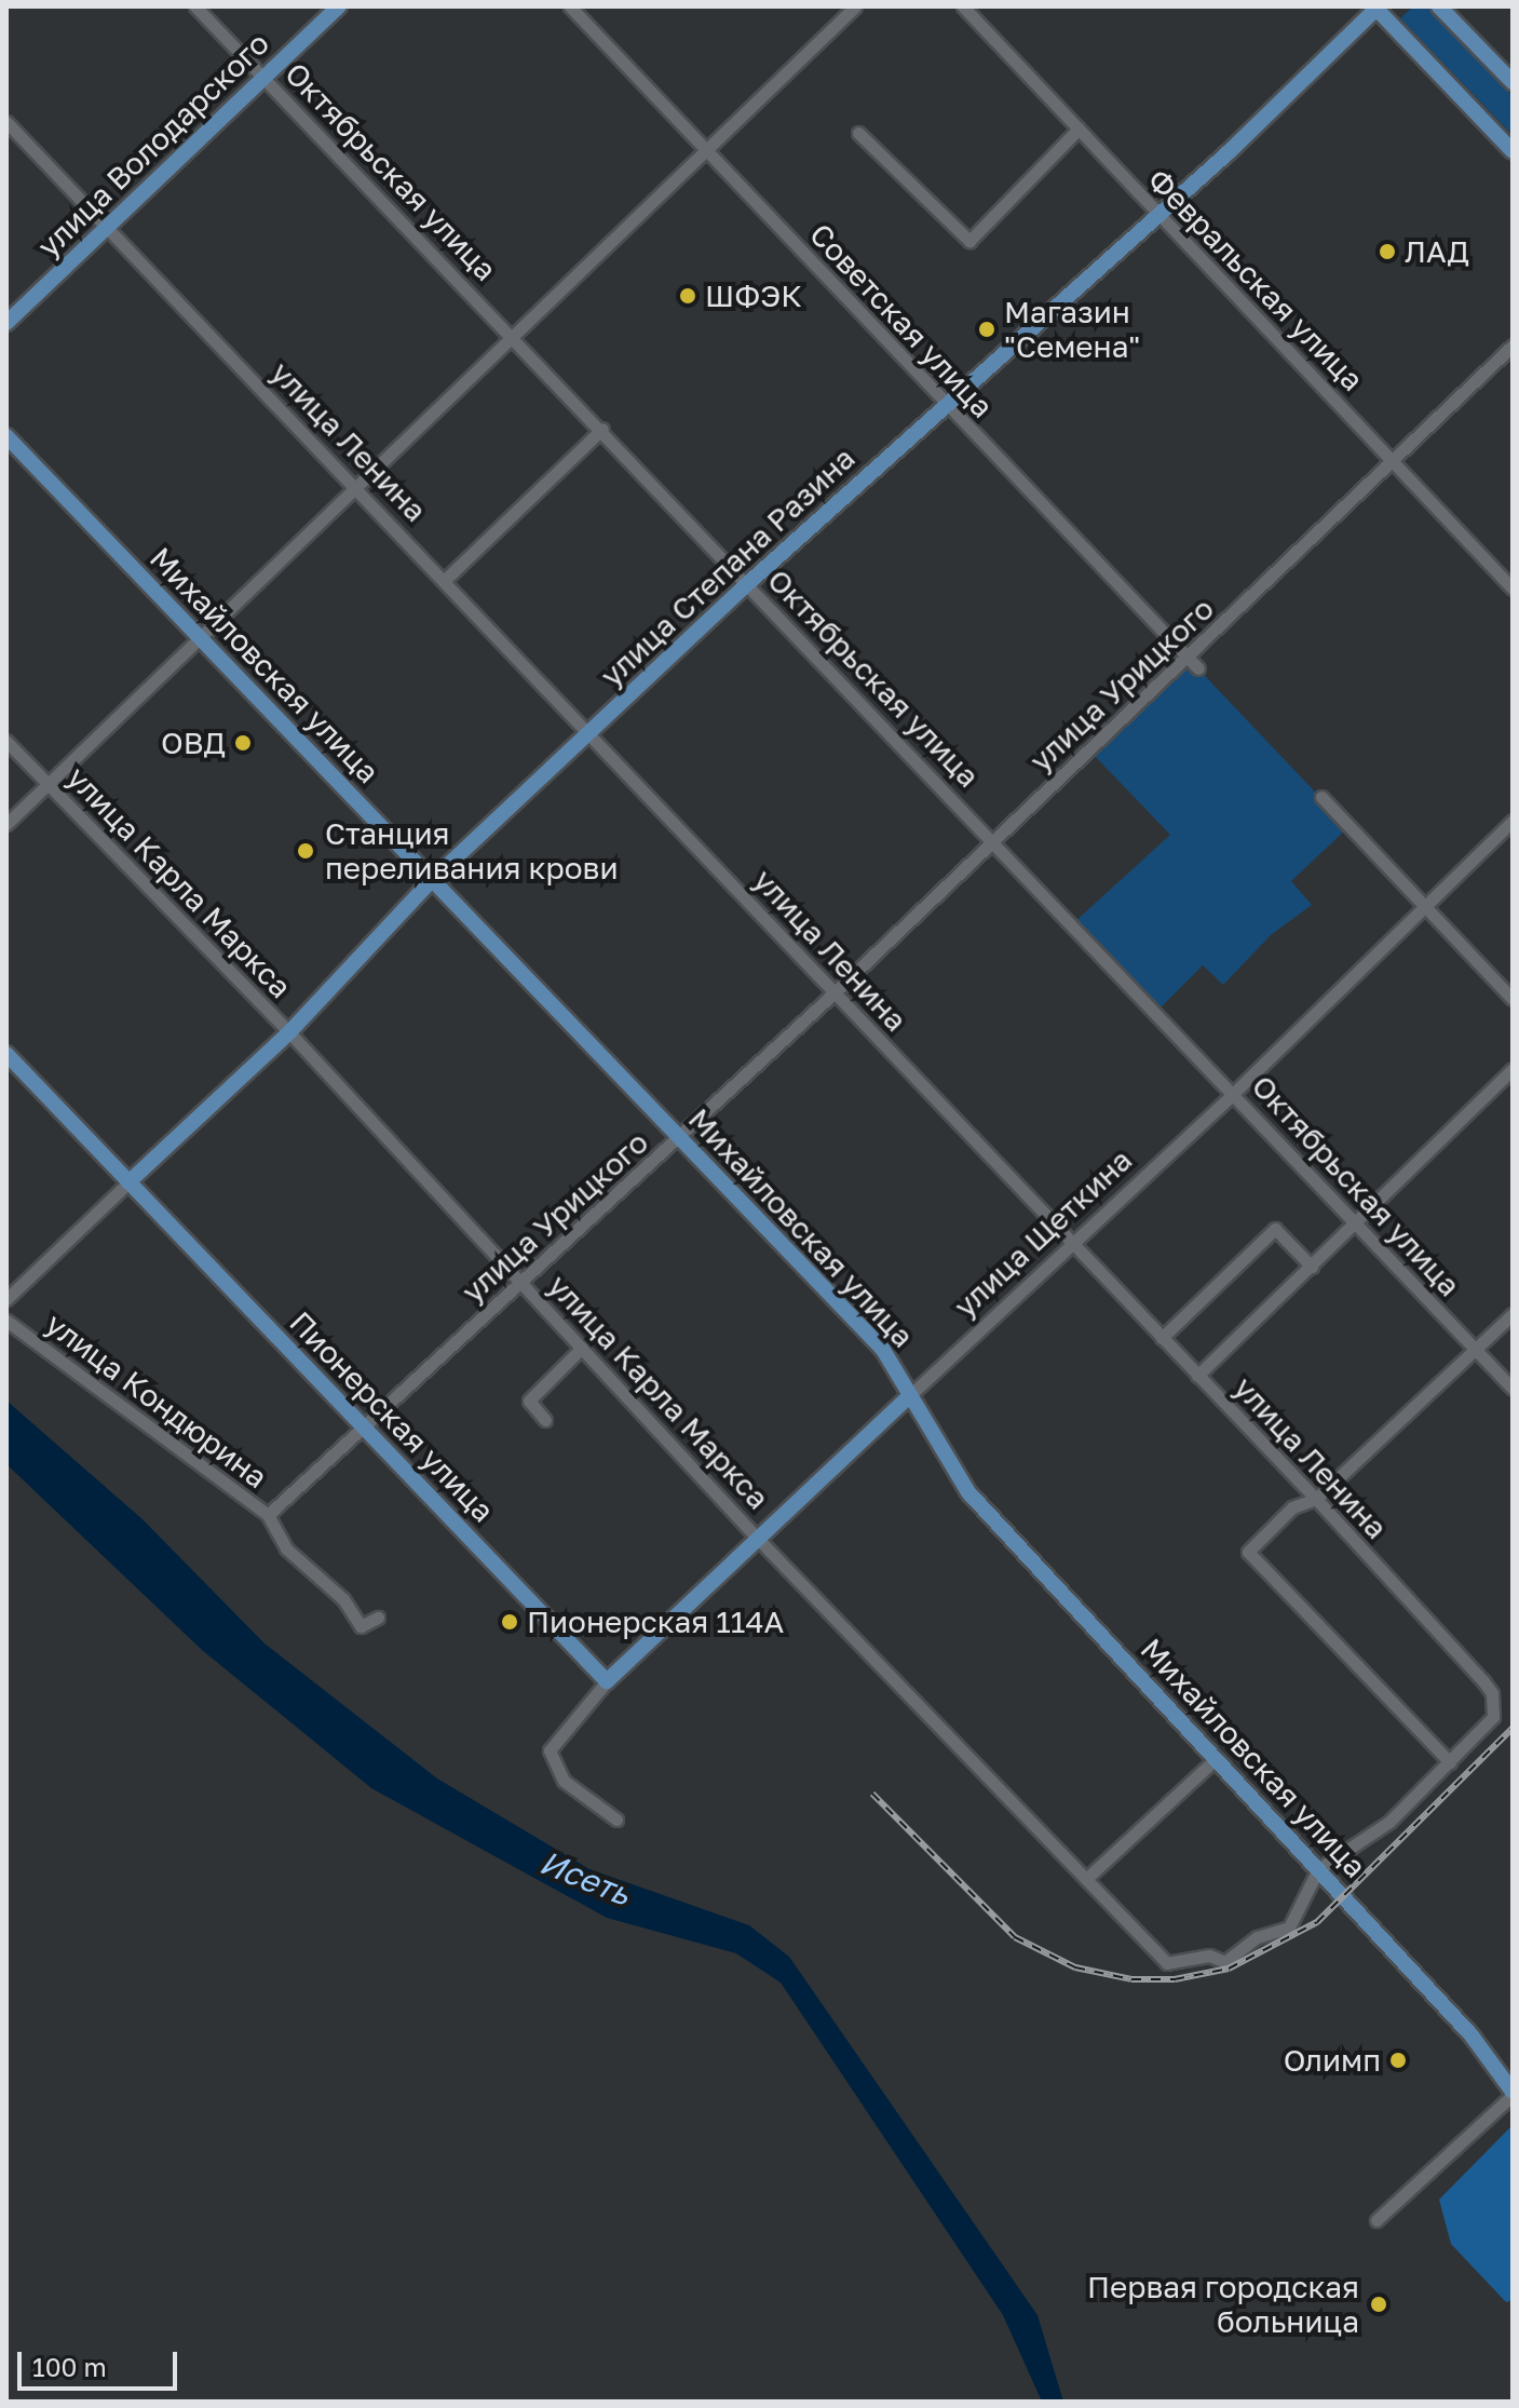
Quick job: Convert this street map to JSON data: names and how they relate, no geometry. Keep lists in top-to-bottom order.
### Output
{
  "streets": {
    "main road": [
      "улица Володарского",
      "улица Степана Разина",
      "Михайловская улица",
      "улица Щеткина",
      "Пионерская улица"
    ],
    "street": [
      "Октябрьская улица",
      "Февральская улица",
      "Советская улица",
      "улица Ленина",
      "улица Урицкого",
      "улица Карла Маркса",
      "улица Кондюрина"
    ]
  },
  "crossings": [
    ["улица Володарского", "Октябрьская улица"],
    ["улица Володарского", "улица Ленина"],
    ["Октябрьская улица", "улица Степана Разина"],
    ["Октябрьская улица", "улица Урицкого"],
    ["Октябрьская улица", "улица Щеткина"],
    ["Февральская улица", "улица Степана Разина"],
    ["Февральская улица", "улица Урицкого"],
    ["Советская улица", "улица Степана Разина"],
    ["Советская улица", "улица Урицкого"],
    ["улица Ленина", "улица Степана Разина"],
    ["улица Ленина", "Михайловская улица"],
    ["улица Ленина", "улица Урицкого"],
    ["улица Ленина", "улица Карла Маркса"],
    ["улица Ленина", "улица Щеткина"],
    ["улица Степана Разина", "Михайловская улица"],
    ["улица Степана Разина", "улица Карла Маркса"],
    ["улица Степана Разина", "Пионерская улица"],
    ["Михайловская улица", "улица Урицкого"],
    ["Михайловская улица", "улица Карла Маркса"],
    ["Михайловская улица", "улица Щеткина"],
    ["улица Урицкого", "улица Карла Маркса"],
    ["улица Урицкого", "улица Кондюрина"],
    ["улица Урицкого", "Пионерская улица"],
    ["улица Карла Маркса", "улица Щеткина"],
    ["улица Щеткина", "Пионерская улица"]
  ],
  "water": ["Исеть"],
  "places": [
    "ЛАД",
    "ШФЭК",
    "Магазин \"Семена\"",
    "ОВД",
    "Станция переливания крови",
    "Пионерская 114А",
    "Олимп",
    "Первая городская больница"
  ],
  "scale_bar": "100 m"
}
